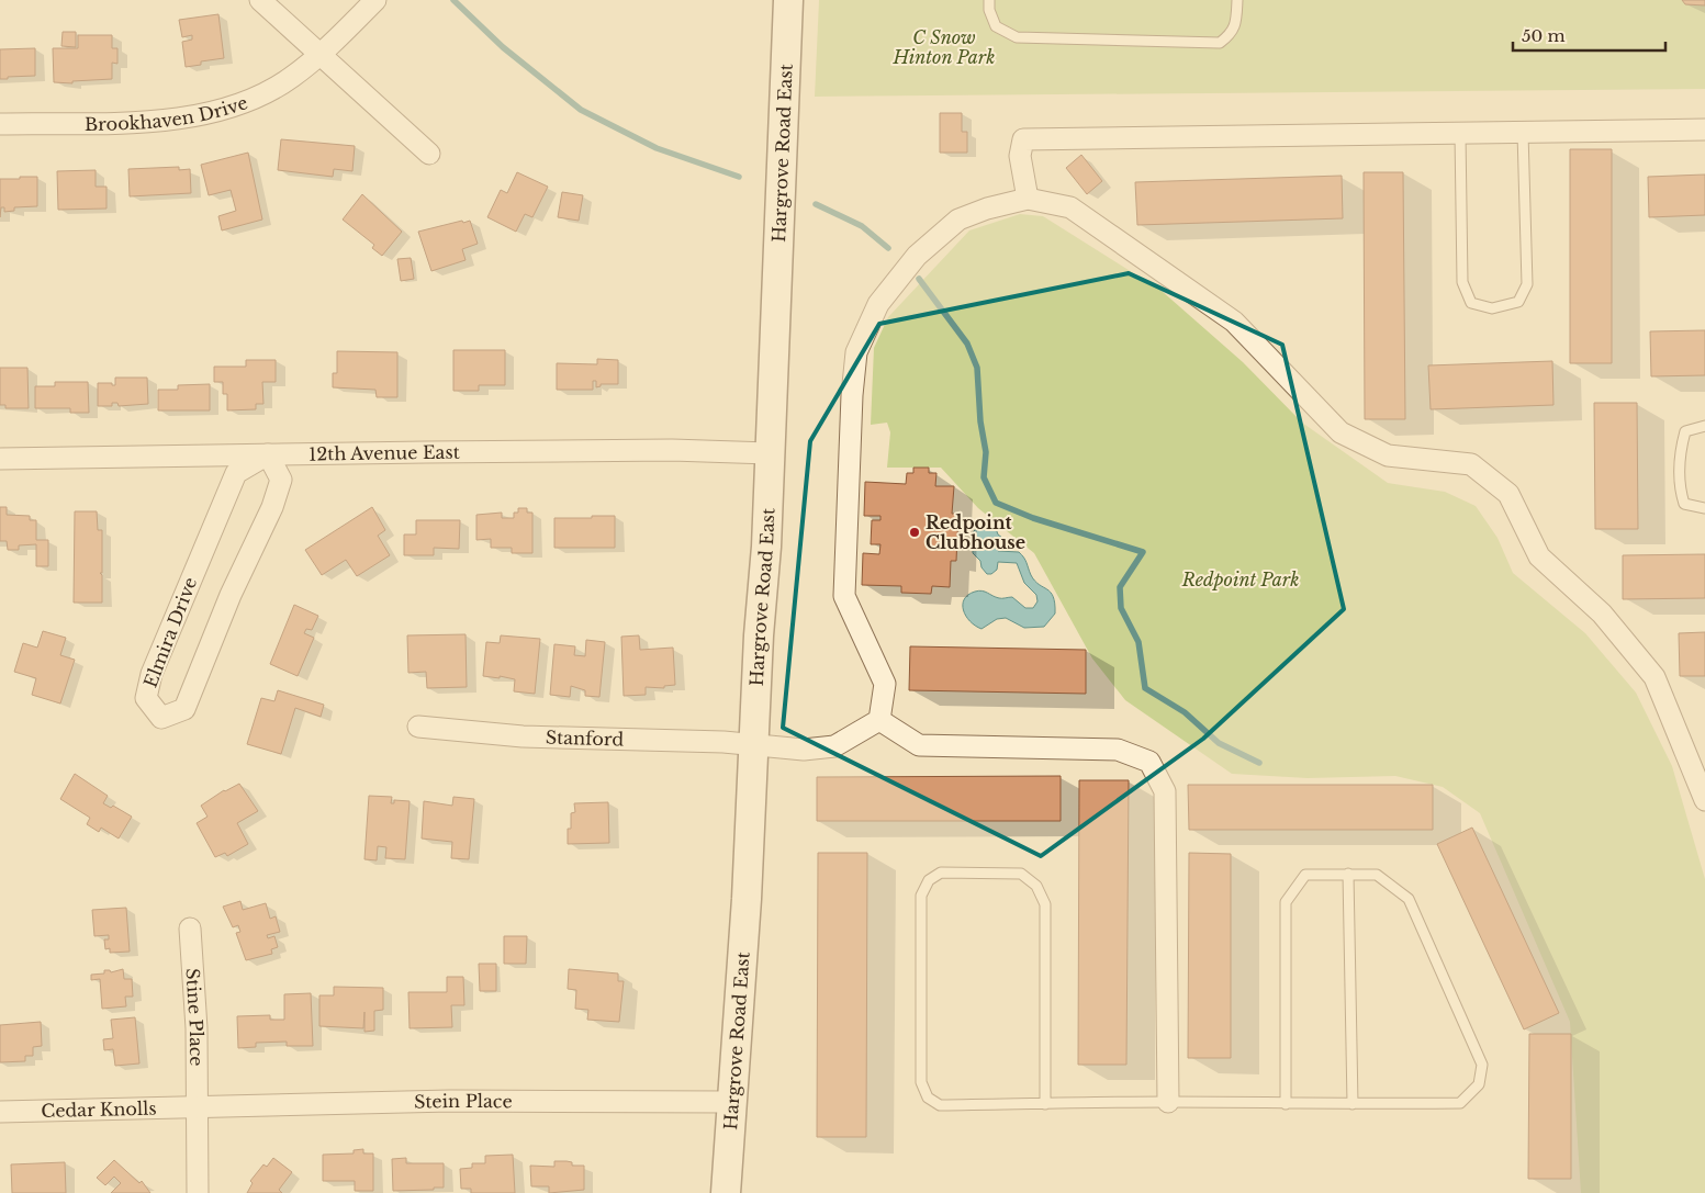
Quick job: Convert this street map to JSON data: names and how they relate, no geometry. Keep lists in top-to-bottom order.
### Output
{
  "streets": {
    "main road": ["Hargrove Road East"],
    "street": [
      "Brookhaven Drive",
      "12th Avenue East",
      "Elmira Drive",
      "Stanford",
      "Stine Place",
      "Stein Place",
      "Cedar Knolls"
    ]
  },
  "crossings": [
    ["Hargrove Road East", "12th Avenue East"],
    ["Hargrove Road East", "Stanford"],
    ["Hargrove Road East", "Stein Place"],
    ["12th Avenue East", "Elmira Drive"],
    ["Stine Place", "Stein Place"],
    ["Stine Place", "Cedar Knolls"],
    ["Stein Place", "Cedar Knolls"]
  ],
  "parks": ["C Snow Hinton Park", "Redpoint Park"],
  "places": ["Redpoint Clubhouse"],
  "scale_bar": "50 m"
}
